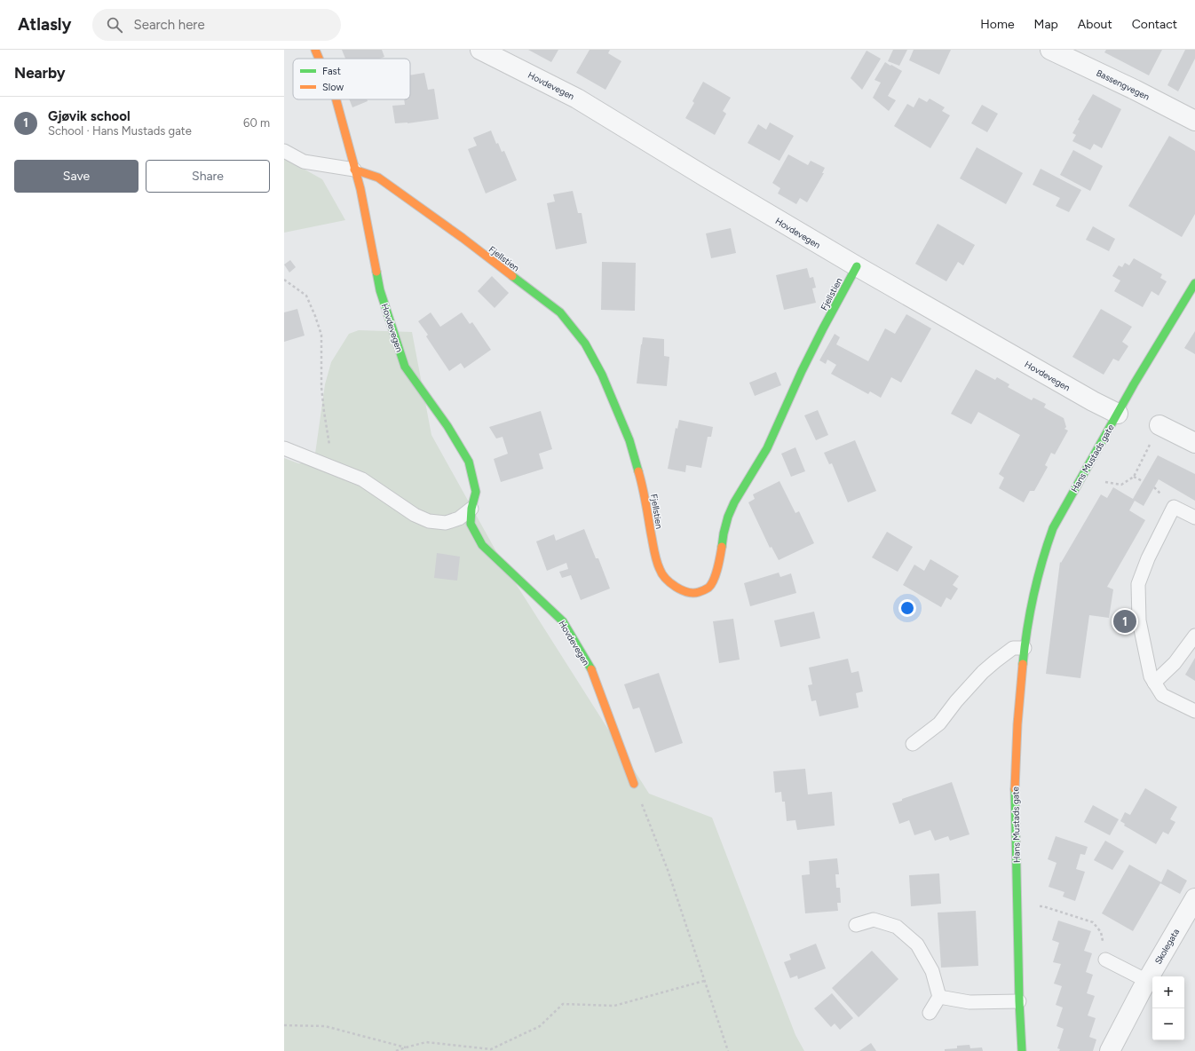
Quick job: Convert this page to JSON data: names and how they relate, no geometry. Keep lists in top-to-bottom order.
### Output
{
  "streets": {
    "street": [
      "Bassengvegen",
      "Hovdevegen",
      "Fjellstien",
      "Hans Mustads gate",
      "Skolegata"
    ]
  },
  "crossings": [
    ["Hovdevegen", "Fjellstien"],
    ["Hovdevegen", "Hans Mustads gate"]
  ],
  "legend": ["Fast", "Slow"],
  "page": {
    "header": "Atlasly",
    "search": "Search here",
    "nav": [
      "Home",
      "Map",
      "About",
      "Contact"
    ],
    "heading": "Nearby",
    "list": [
      {
        "mark": "1",
        "name": "Gjøvik school",
        "note": "School · Hans Mustads gate",
        "value": "60 m"
      }
    ],
    "buttons": ["Save", "Share"],
    "pins": "1",
    "map_buttons": ["+", "−"]
  }
}
